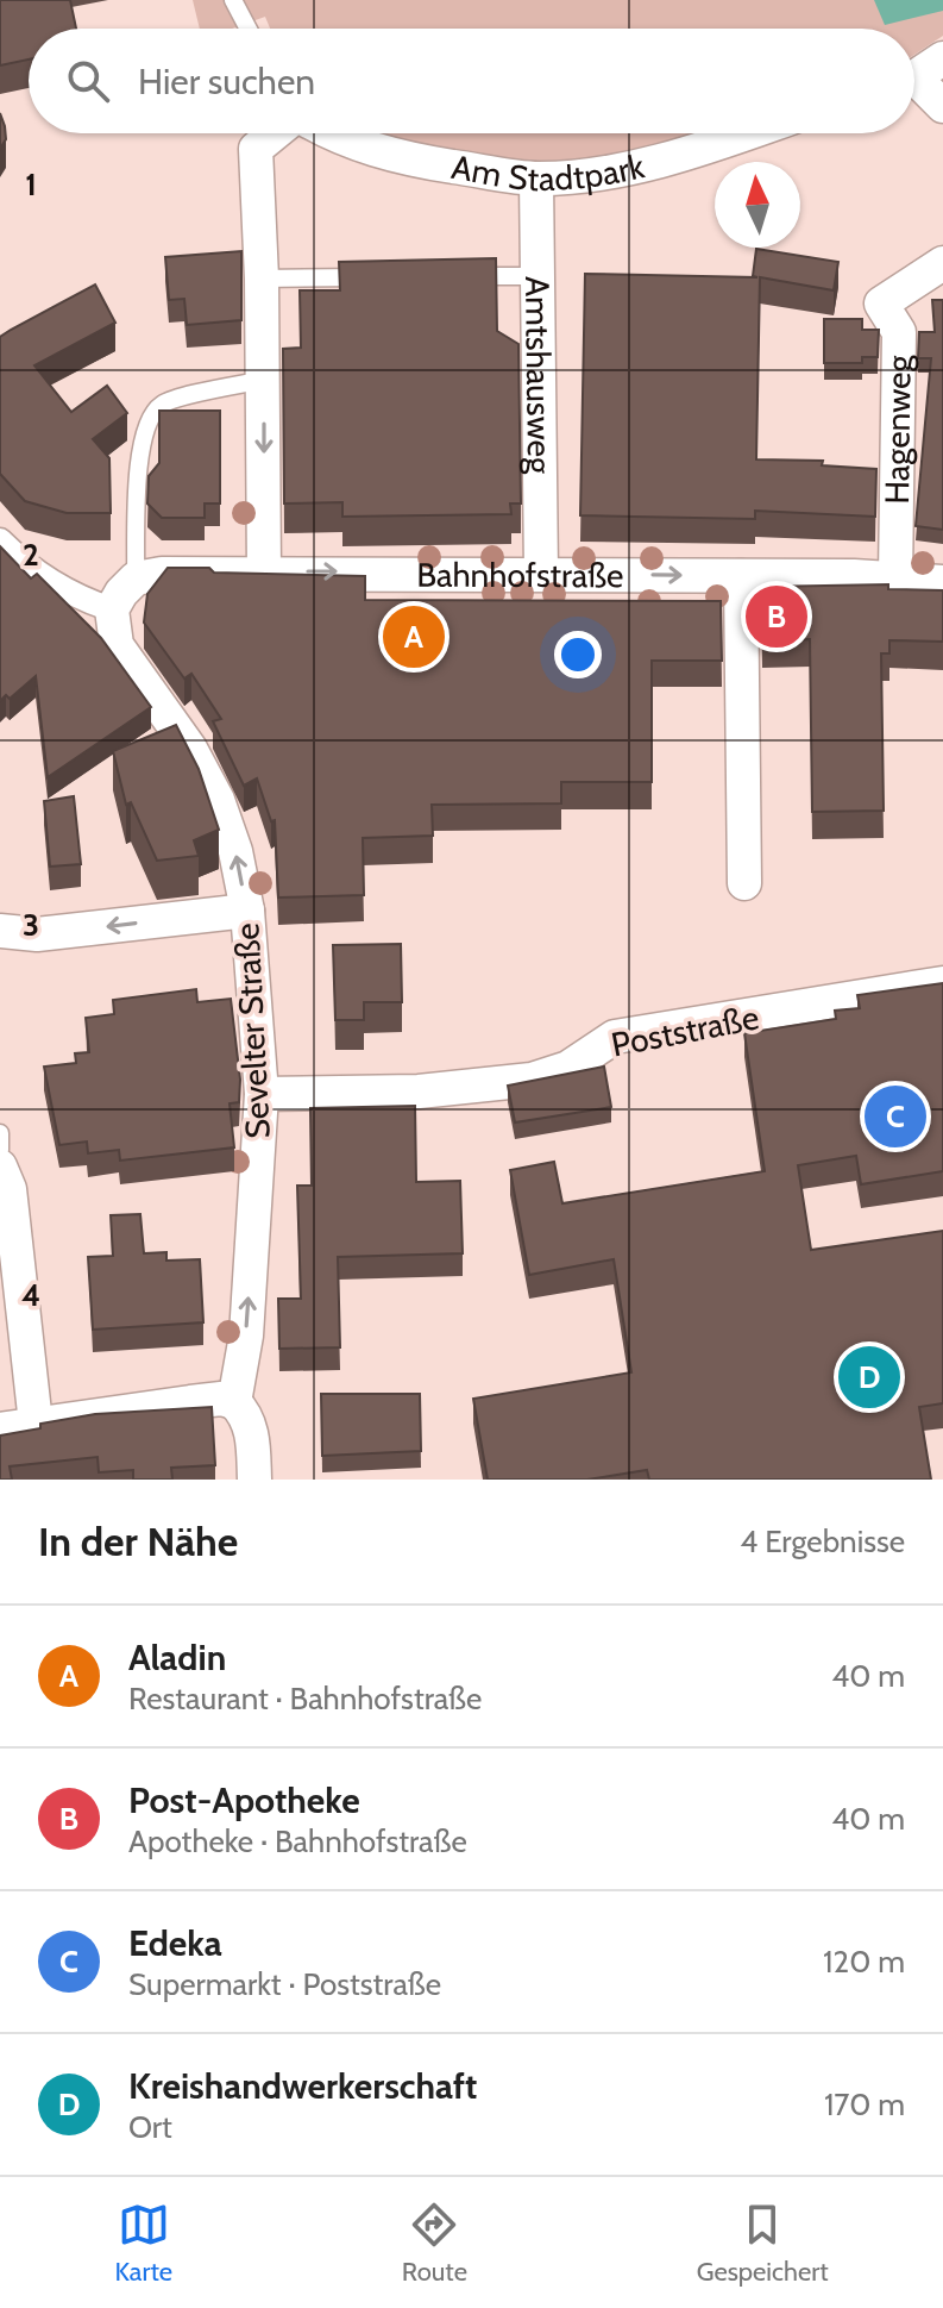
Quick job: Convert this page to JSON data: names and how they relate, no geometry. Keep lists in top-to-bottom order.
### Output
{
  "streets": {
    "street": [
      "Am Stadtpark",
      "Amtshausweg",
      "Hagenweg",
      "Bahnhofstraße",
      "Sevelter Straße",
      "Poststraße"
    ]
  },
  "crossings": [
    ["Am Stadtpark", "Amtshausweg"],
    ["Amtshausweg", "Bahnhofstraße"],
    ["Hagenweg", "Bahnhofstraße"],
    ["Sevelter Straße", "Poststraße"]
  ],
  "one_way": ["Bahnhofstraße"],
  "north": "top",
  "page": {
    "search": "Hier suchen",
    "pins": [
      "B",
      "A",
      "C",
      "D"
    ],
    "heading": ["In der Nähe", "4 Ergebnisse"],
    "list": [
      {
        "mark": "A",
        "name": "Aladin",
        "note": "Restaurant · Bahnhofstraße",
        "value": "40 m"
      },
      {
        "mark": "B",
        "name": "Post-Apotheke",
        "note": "Apotheke · Bahnhofstraße",
        "value": "40 m"
      },
      {
        "mark": "C",
        "name": "Edeka",
        "note": "Supermarkt · Poststraße",
        "value": "120 m"
      },
      {
        "mark": "D",
        "name": "Kreishandwerkerschaft",
        "note": "Ort",
        "value": "170 m"
      }
    ],
    "nav": ["Karte", "Route", "Gespeichert"]
  },
  "grid": {
    "rows": [
      "1",
      "2",
      "3",
      "4"
    ]
  }
}
